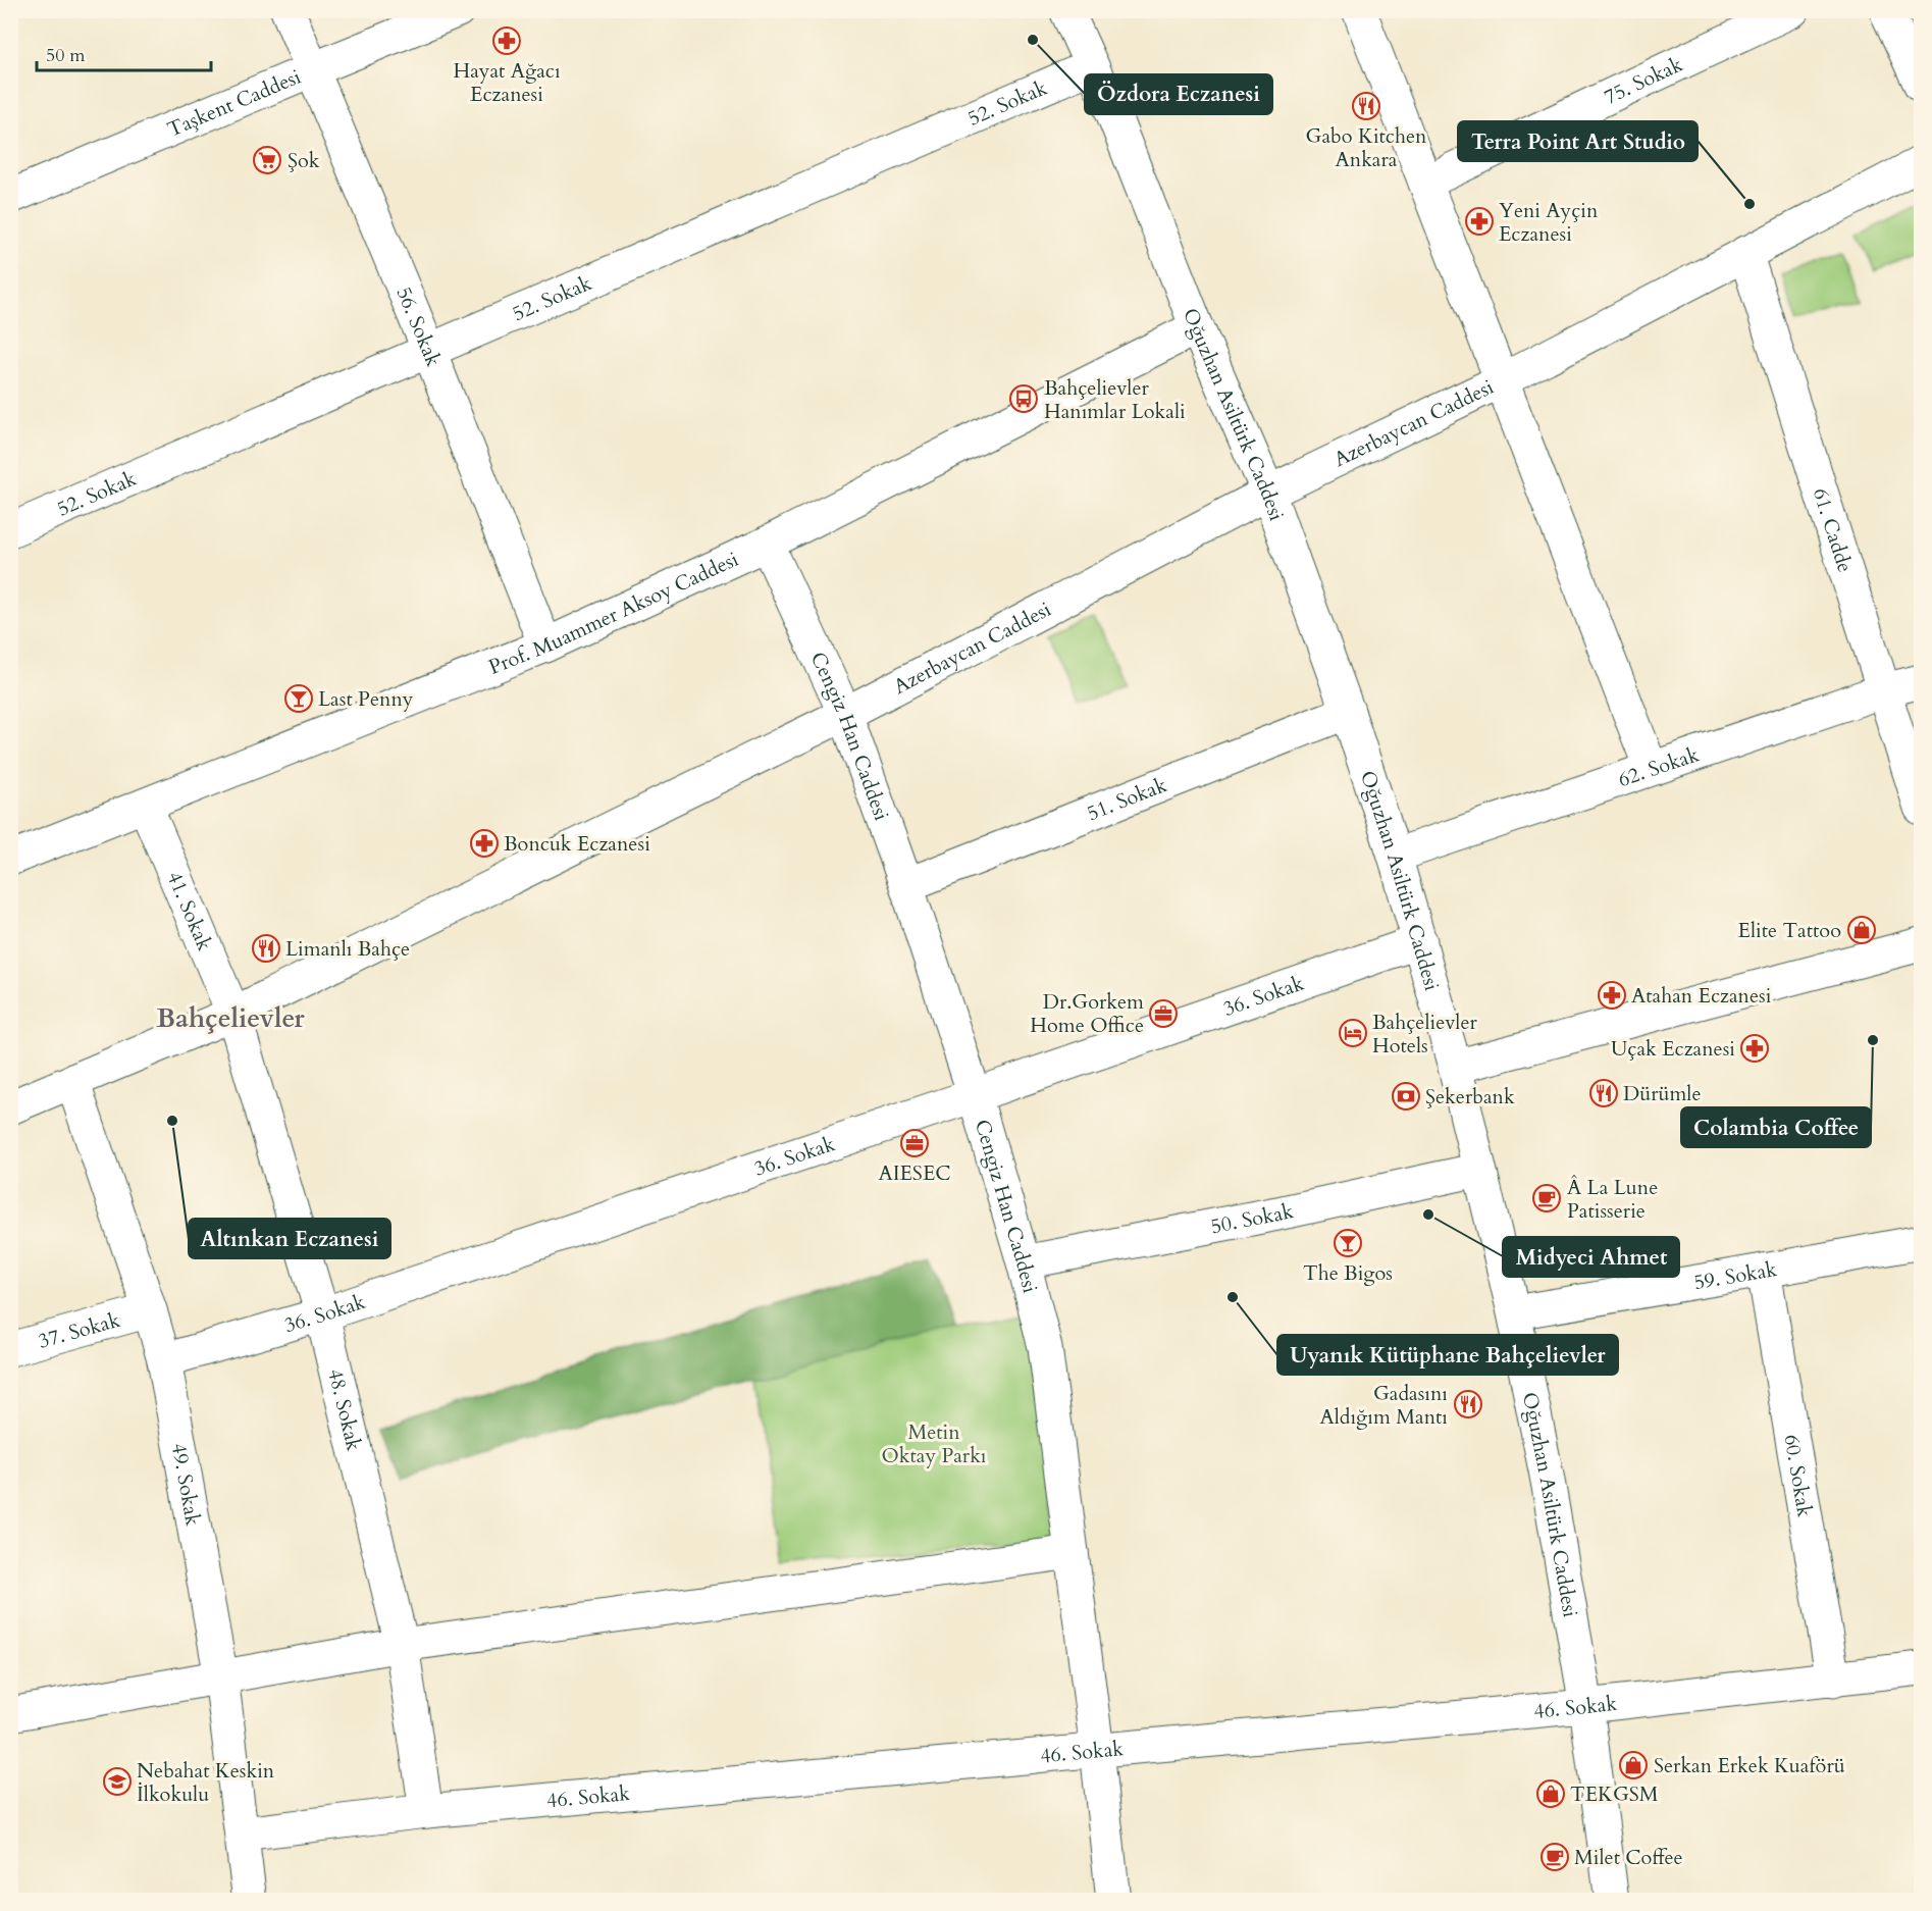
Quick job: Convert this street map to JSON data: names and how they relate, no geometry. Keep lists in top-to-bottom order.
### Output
{
  "streets": {
    "street": [
      "75. Sokak",
      "Taşkent Caddesi",
      "52. Sokak",
      "56. Sokak",
      "Oğuzhan Asiltürk Caddesi",
      "Azerbaycan Caddesi",
      "61. Cadde",
      "Prof. Muammer Aksoy Caddesi",
      "Cengiz Han Caddesi",
      "62. Sokak",
      "51. Sokak",
      "41. Sokak",
      "36. Sokak",
      "50. Sokak",
      "59. Sokak",
      "37. Sokak",
      "48. Sokak",
      "60. Sokak",
      "49. Sokak",
      "46. Sokak"
    ]
  },
  "crossings": [
    ["Taşkent Caddesi", "56. Sokak"],
    ["52. Sokak", "56. Sokak"],
    ["52. Sokak", "Oğuzhan Asiltürk Caddesi"],
    ["56. Sokak", "Prof. Muammer Aksoy Caddesi"],
    ["Oğuzhan Asiltürk Caddesi", "Azerbaycan Caddesi"],
    ["Oğuzhan Asiltürk Caddesi", "Prof. Muammer Aksoy Caddesi"],
    ["Oğuzhan Asiltürk Caddesi", "62. Sokak"],
    ["Oğuzhan Asiltürk Caddesi", "51. Sokak"],
    ["Oğuzhan Asiltürk Caddesi", "36. Sokak"],
    ["Oğuzhan Asiltürk Caddesi", "50. Sokak"],
    ["Oğuzhan Asiltürk Caddesi", "59. Sokak"],
    ["Oğuzhan Asiltürk Caddesi", "46. Sokak"],
    ["Azerbaycan Caddesi", "61. Cadde"],
    ["Azerbaycan Caddesi", "Cengiz Han Caddesi"],
    ["Azerbaycan Caddesi", "41. Sokak"],
    ["Azerbaycan Caddesi", "48. Sokak"],
    ["Azerbaycan Caddesi", "49. Sokak"],
    ["61. Cadde", "62. Sokak"],
    ["Prof. Muammer Aksoy Caddesi", "Cengiz Han Caddesi"],
    ["Prof. Muammer Aksoy Caddesi", "41. Sokak"],
    ["Cengiz Han Caddesi", "51. Sokak"],
    ["Cengiz Han Caddesi", "36. Sokak"],
    ["Cengiz Han Caddesi", "50. Sokak"],
    ["Cengiz Han Caddesi", "46. Sokak"],
    ["41. Sokak", "48. Sokak"],
    ["36. Sokak", "48. Sokak"],
    ["36. Sokak", "49. Sokak"],
    ["59. Sokak", "60. Sokak"],
    ["37. Sokak", "49. Sokak"],
    ["48. Sokak", "46. Sokak"],
    ["60. Sokak", "46. Sokak"],
    ["49. Sokak", "46. Sokak"]
  ],
  "districts": ["Bahçelievler"],
  "parks": ["Metin Oktay Parkı"],
  "places": {
    "other": [
      "Özdora Eczanesi",
      "Terra Point Art Studio",
      "Colambia Coffee",
      "Altınkan Eczanesi",
      "Midyeci Ahmet",
      "Uyanık Kütüphane Bahçelievler"
    ],
    "pharmacy": [
      "Hayat Ağacı Eczanesi",
      "Yeni Ayçin Eczanesi",
      "Boncuk Eczanesi",
      "Atahan Eczanesi",
      "Uçak Eczanesi"
    ],
    "restaurant": [
      "Gabo Kitchen Ankara",
      "Limanlı Bahçe",
      "Dürümle",
      "Gadasını Aldığım Mantı"
    ],
    "supermarket": ["Şok"],
    "bus stop": ["Bahçelievler Hanımlar Lokali"],
    "bar": ["Last Penny", "The Bigos"],
    "shop": ["Elite Tattoo", "Serkan Erkek Kuaförü", "TEKGSM"],
    "office": ["Dr.Gorkem Home Office", "AIESEC"],
    "hotel": ["Bahçelievler Hotels"],
    "bank": ["Şekerbank"],
    "cafe": ["Â La Lune Patisserie", "Milet Coffee"],
    "school or university": ["Nebahat Keskin İlkokulu"]
  },
  "scale_bar": "50 m"
}
